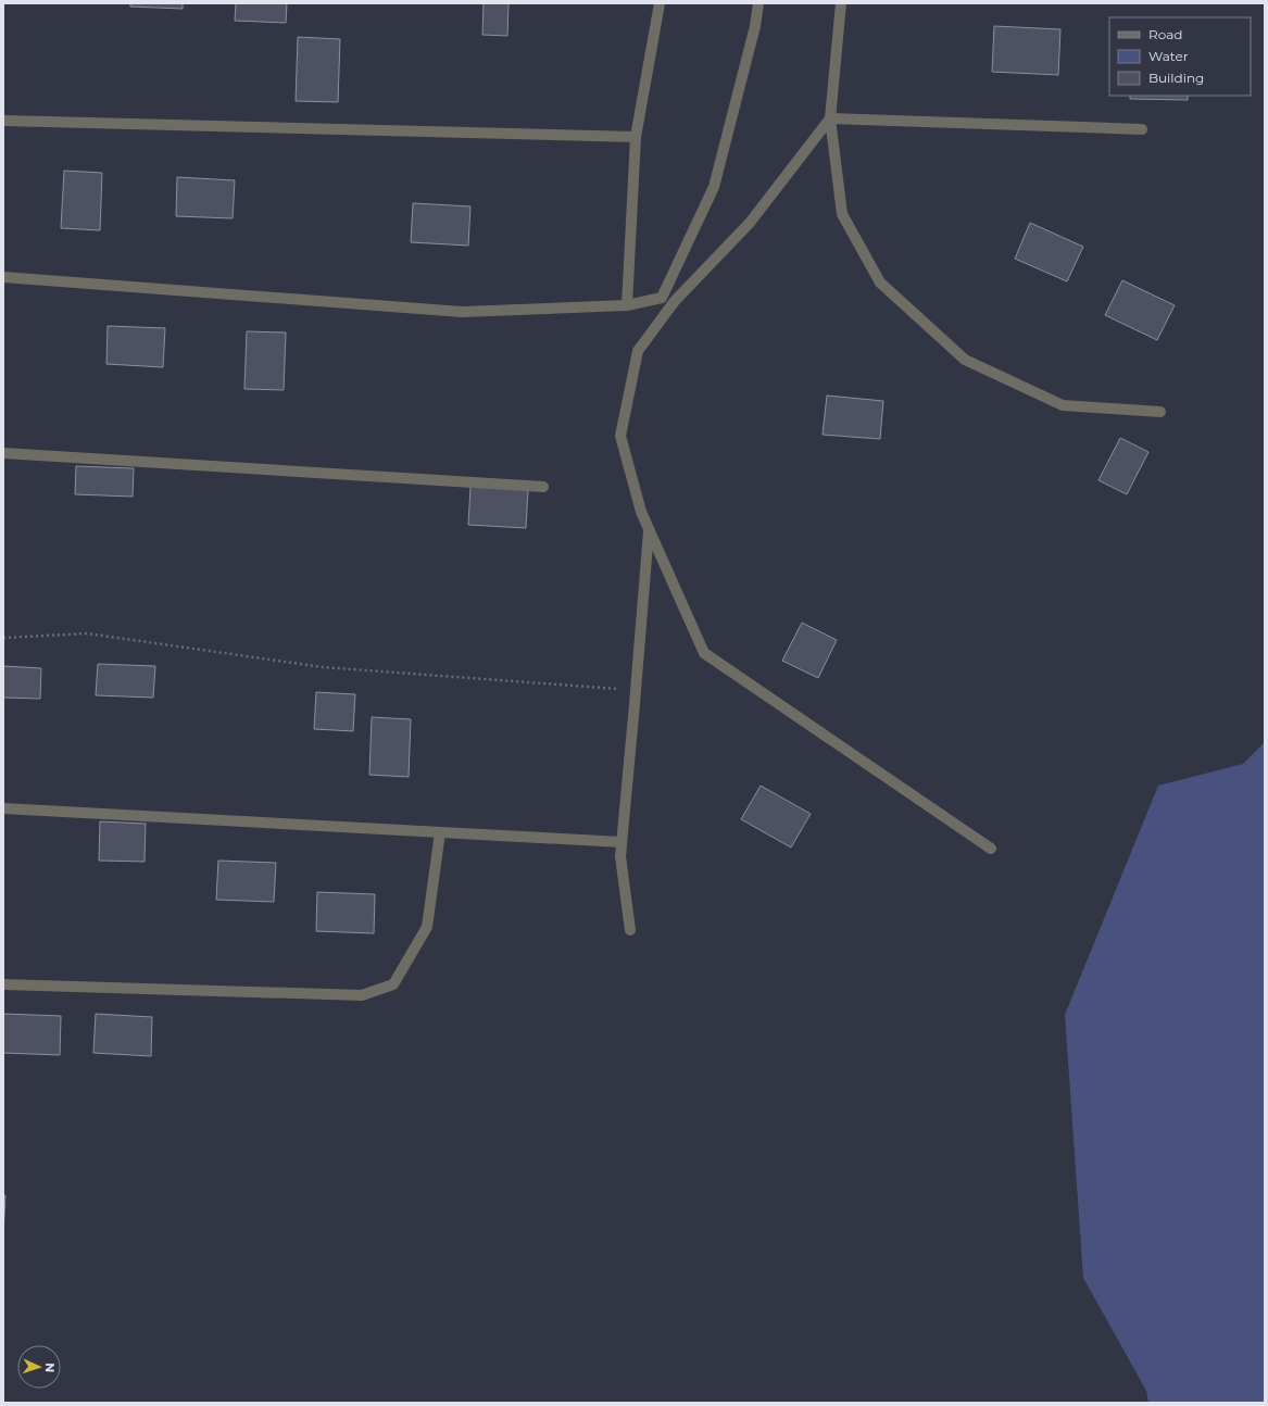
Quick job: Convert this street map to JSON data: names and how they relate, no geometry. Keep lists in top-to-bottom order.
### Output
{
  "legend": ["Road", "Water", "Building"],
  "north": "right"
}
